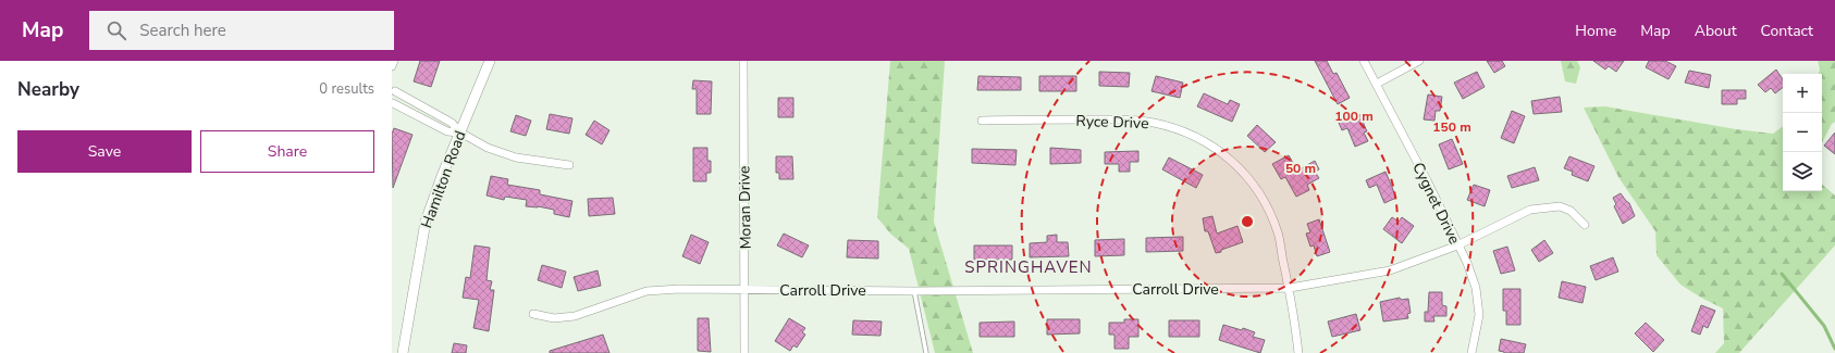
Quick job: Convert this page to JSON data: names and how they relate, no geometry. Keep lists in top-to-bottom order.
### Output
{
  "streets": {
    "street": [
      "Ryce Drive",
      "Hamilton Road",
      "Cygnet Drive",
      "Moran Drive",
      "Carroll Drive"
    ]
  },
  "crossings": [
    ["Ryce Drive", "Carroll Drive"],
    ["Cygnet Drive", "Carroll Drive"],
    ["Moran Drive", "Carroll Drive"]
  ],
  "districts": ["SPRINGHAVEN"],
  "page": {
    "header": "Map",
    "search": "Search here",
    "nav": [
      "Home",
      "Map",
      "About",
      "Contact"
    ],
    "heading": ["Nearby", "0 results"],
    "map_buttons": ["+", "−"],
    "buttons": ["Save", "Share"]
  },
  "rings": ["100 m", "150 m", "50 m"]
}
